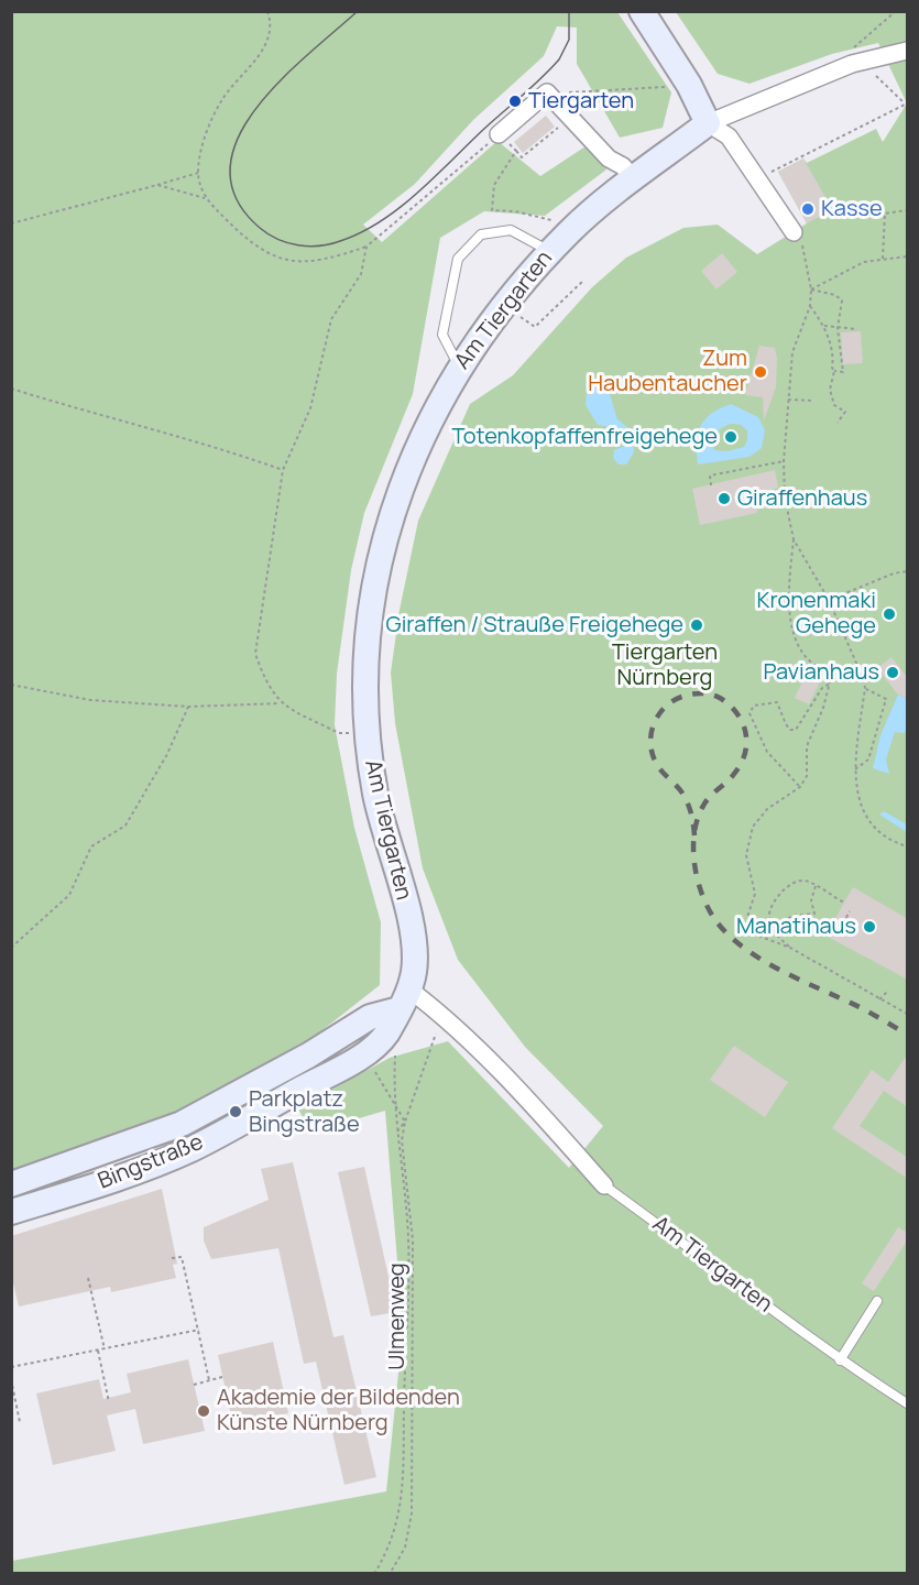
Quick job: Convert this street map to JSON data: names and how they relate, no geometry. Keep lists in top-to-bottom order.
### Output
{
  "streets": {
    "street": ["Am Tiergarten", "Bingstraße"],
    "path": ["Ulmenweg"]
  },
  "crossings": [
    ["Am Tiergarten", "Bingstraße"],
    ["Bingstraße", "Ulmenweg"]
  ],
  "parks": ["Tiergarten Nürnberg"],
  "places": [
    "Tiergarten",
    "Kasse",
    "Zum Haubentaucher",
    "Totenkopfaffenfreigehege",
    "Giraffenhaus",
    "Kronenmaki Gehege",
    "Giraffen / Strauße Freigehege",
    "Pavianhaus",
    "Manatihaus",
    "Parkplatz Bingstraße",
    "Akademie der Bildenden Künste Nürnberg"
  ]
}
